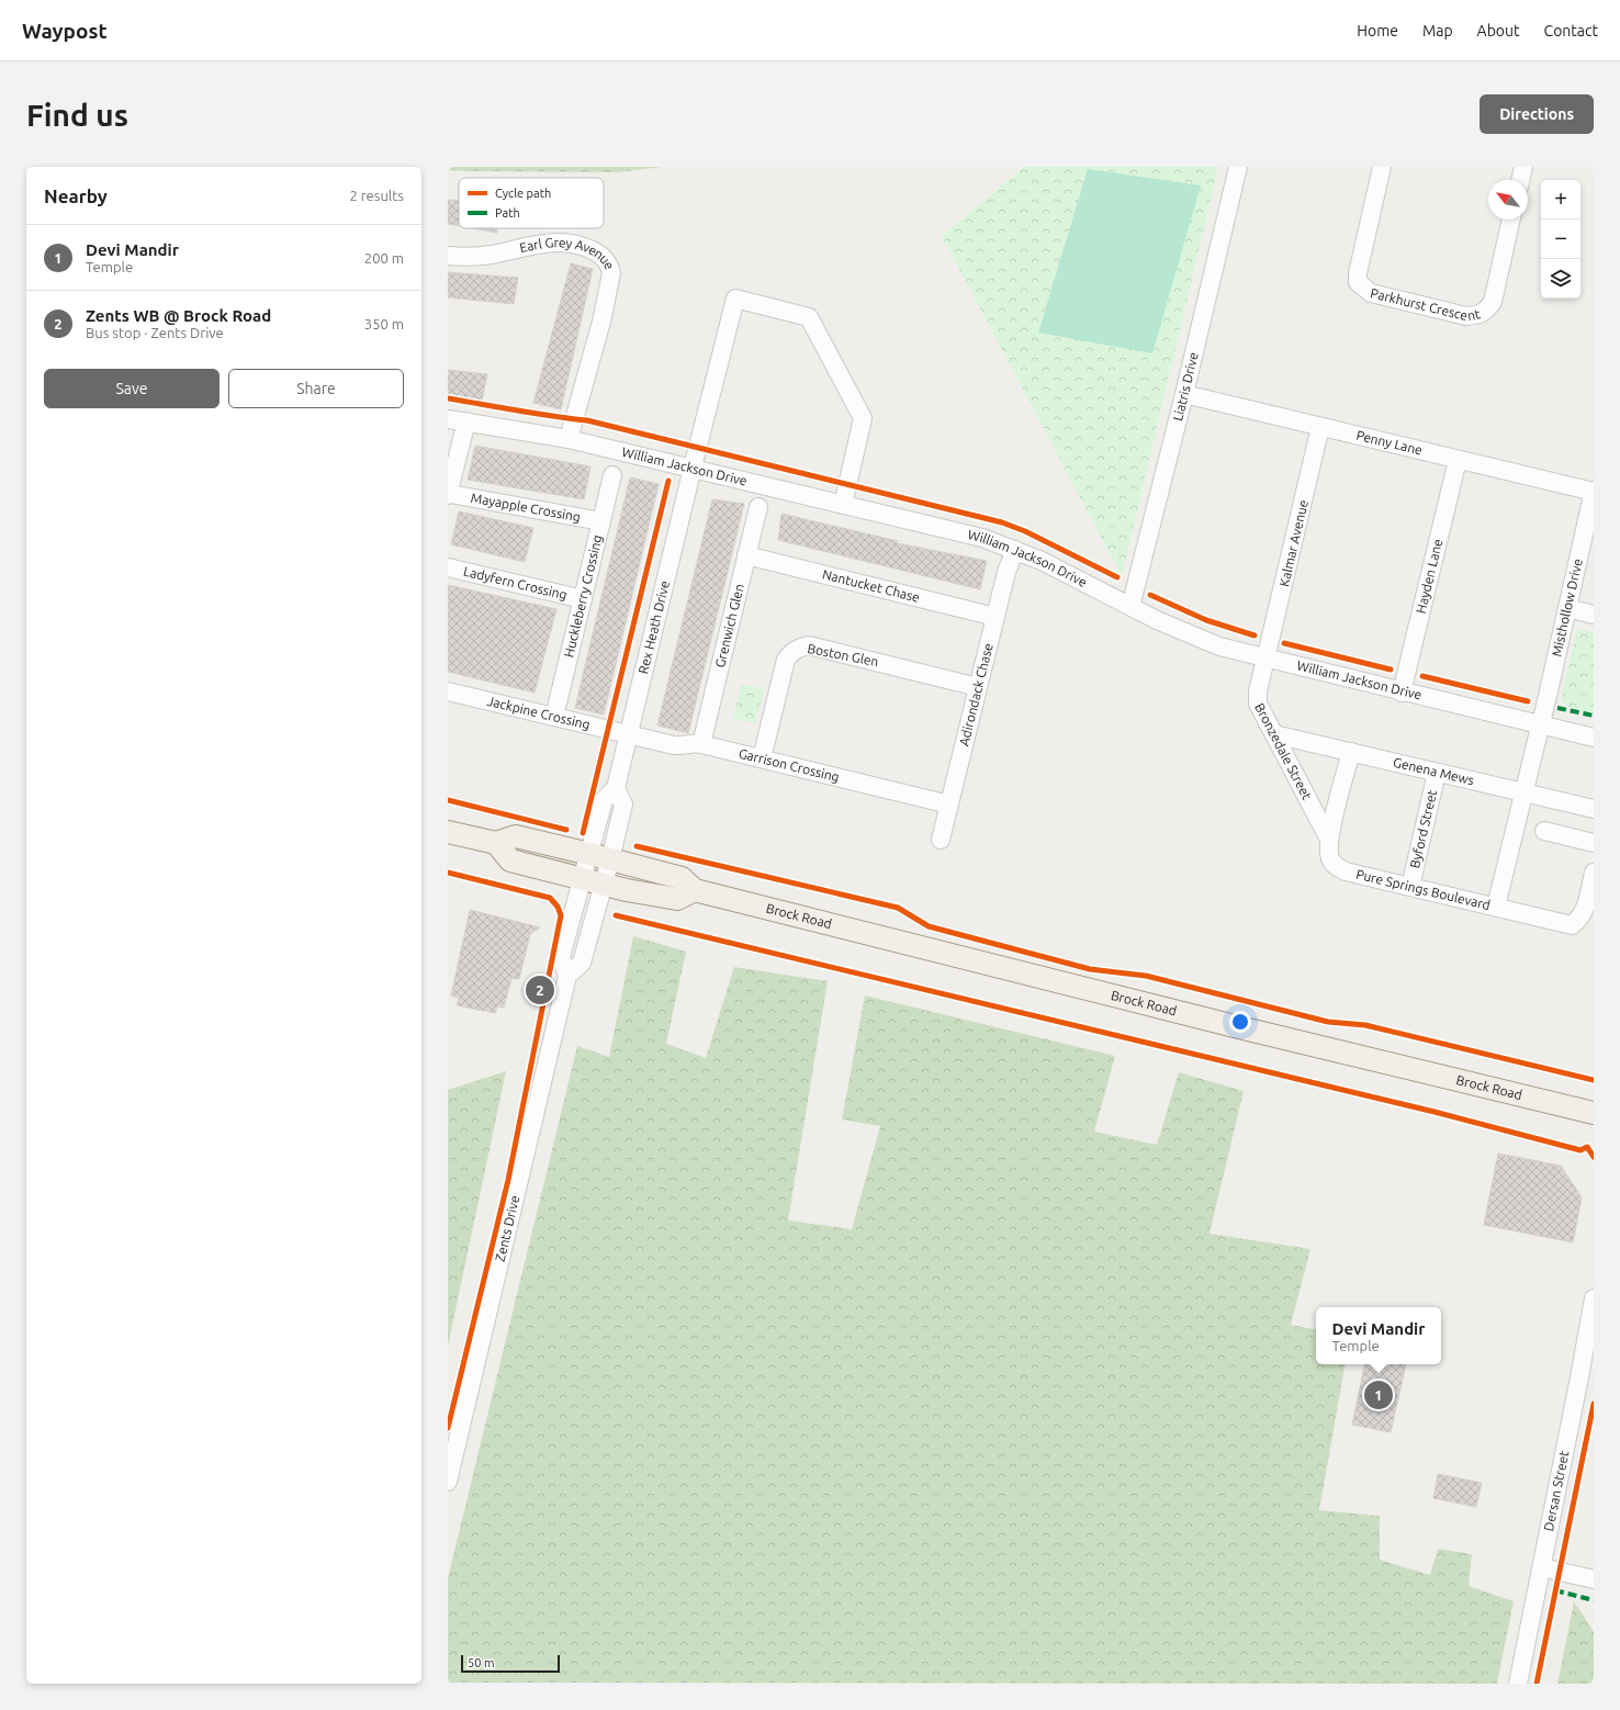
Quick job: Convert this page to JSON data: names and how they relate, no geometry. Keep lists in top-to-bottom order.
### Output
{
  "streets": {
    "main road": ["Brock Road"],
    "street": [
      "Earl Grey Avenue",
      "Parkhurst Crescent",
      "Liatris Drive",
      "Penny Lane",
      "William Jackson Drive",
      "Mayapple Crossing",
      "Kalmar Avenue",
      "Hayden Lane",
      "Ladyfern Crossing",
      "Nantucket Chase",
      "Huckleberry Crossing",
      "Misthollow Drive",
      "Grenwich Glen",
      "Rex Heath Drive",
      "Boston Glen",
      "Adirondack Chase",
      "Jackpine Crossing",
      "Bronzedale Street",
      "Garrison Crossing",
      "Genena Mews",
      "Byford Street",
      "Pure Springs Boulevard",
      "Zents Drive",
      "Dersan Street"
    ]
  },
  "crossings": [
    ["Earl Grey Avenue", "William Jackson Drive"],
    ["Liatris Drive", "Penny Lane"],
    ["Liatris Drive", "William Jackson Drive"],
    ["Penny Lane", "Kalmar Avenue"],
    ["Penny Lane", "Hayden Lane"],
    ["Penny Lane", "Misthollow Drive"],
    ["William Jackson Drive", "Kalmar Avenue"],
    ["William Jackson Drive", "Hayden Lane"],
    ["William Jackson Drive", "Misthollow Drive"],
    ["William Jackson Drive", "Rex Heath Drive"],
    ["William Jackson Drive", "Adirondack Chase"],
    ["William Jackson Drive", "Bronzedale Street"],
    ["William Jackson Drive", "Pure Springs Boulevard"],
    ["Mayapple Crossing", "Huckleberry Crossing"],
    ["Kalmar Avenue", "Bronzedale Street"],
    ["Ladyfern Crossing", "Huckleberry Crossing"],
    ["Nantucket Chase", "Grenwich Glen"],
    ["Nantucket Chase", "Adirondack Chase"],
    ["Huckleberry Crossing", "Jackpine Crossing"],
    ["Misthollow Drive", "Pure Springs Boulevard"],
    ["Grenwich Glen", "Garrison Crossing"],
    ["Rex Heath Drive", "Jackpine Crossing"],
    ["Rex Heath Drive", "Garrison Crossing"],
    ["Rex Heath Drive", "Brock Road"],
    ["Rex Heath Drive", "Zents Drive"],
    ["Boston Glen", "Adirondack Chase"],
    ["Boston Glen", "Garrison Crossing"],
    ["Adirondack Chase", "Garrison Crossing"],
    ["Jackpine Crossing", "Garrison Crossing"],
    ["Bronzedale Street", "Genena Mews"],
    ["Bronzedale Street", "Pure Springs Boulevard"],
    ["Genena Mews", "Byford Street"],
    ["Genena Mews", "Pure Springs Boulevard"],
    ["Byford Street", "Pure Springs Boulevard"],
    ["Brock Road", "Zents Drive"]
  ],
  "legend": ["Cycle path", "Path"],
  "scale_bar": "50 m",
  "north": "top left",
  "page": {
    "header": "Waypost",
    "nav": [
      "Home",
      "Map",
      "About",
      "Contact"
    ],
    "buttons": [
      "Directions",
      ["Save", "Share"]
    ],
    "title": "Find us",
    "heading": ["Nearby", "2 results"],
    "map_buttons": ["+", "−"],
    "list": [
      {
        "mark": "1",
        "name": "Devi Mandir",
        "note": "Temple",
        "value": "200 m"
      },
      {
        "mark": "2",
        "name": "Zents WB @ Brock Road",
        "note": "Bus stop · Zents Drive",
        "value": "350 m"
      }
    ],
    "pins": ["2", "1"],
    "popup": ["Devi Mandir", "Temple"],
    "scale": "50 m"
  }
}
